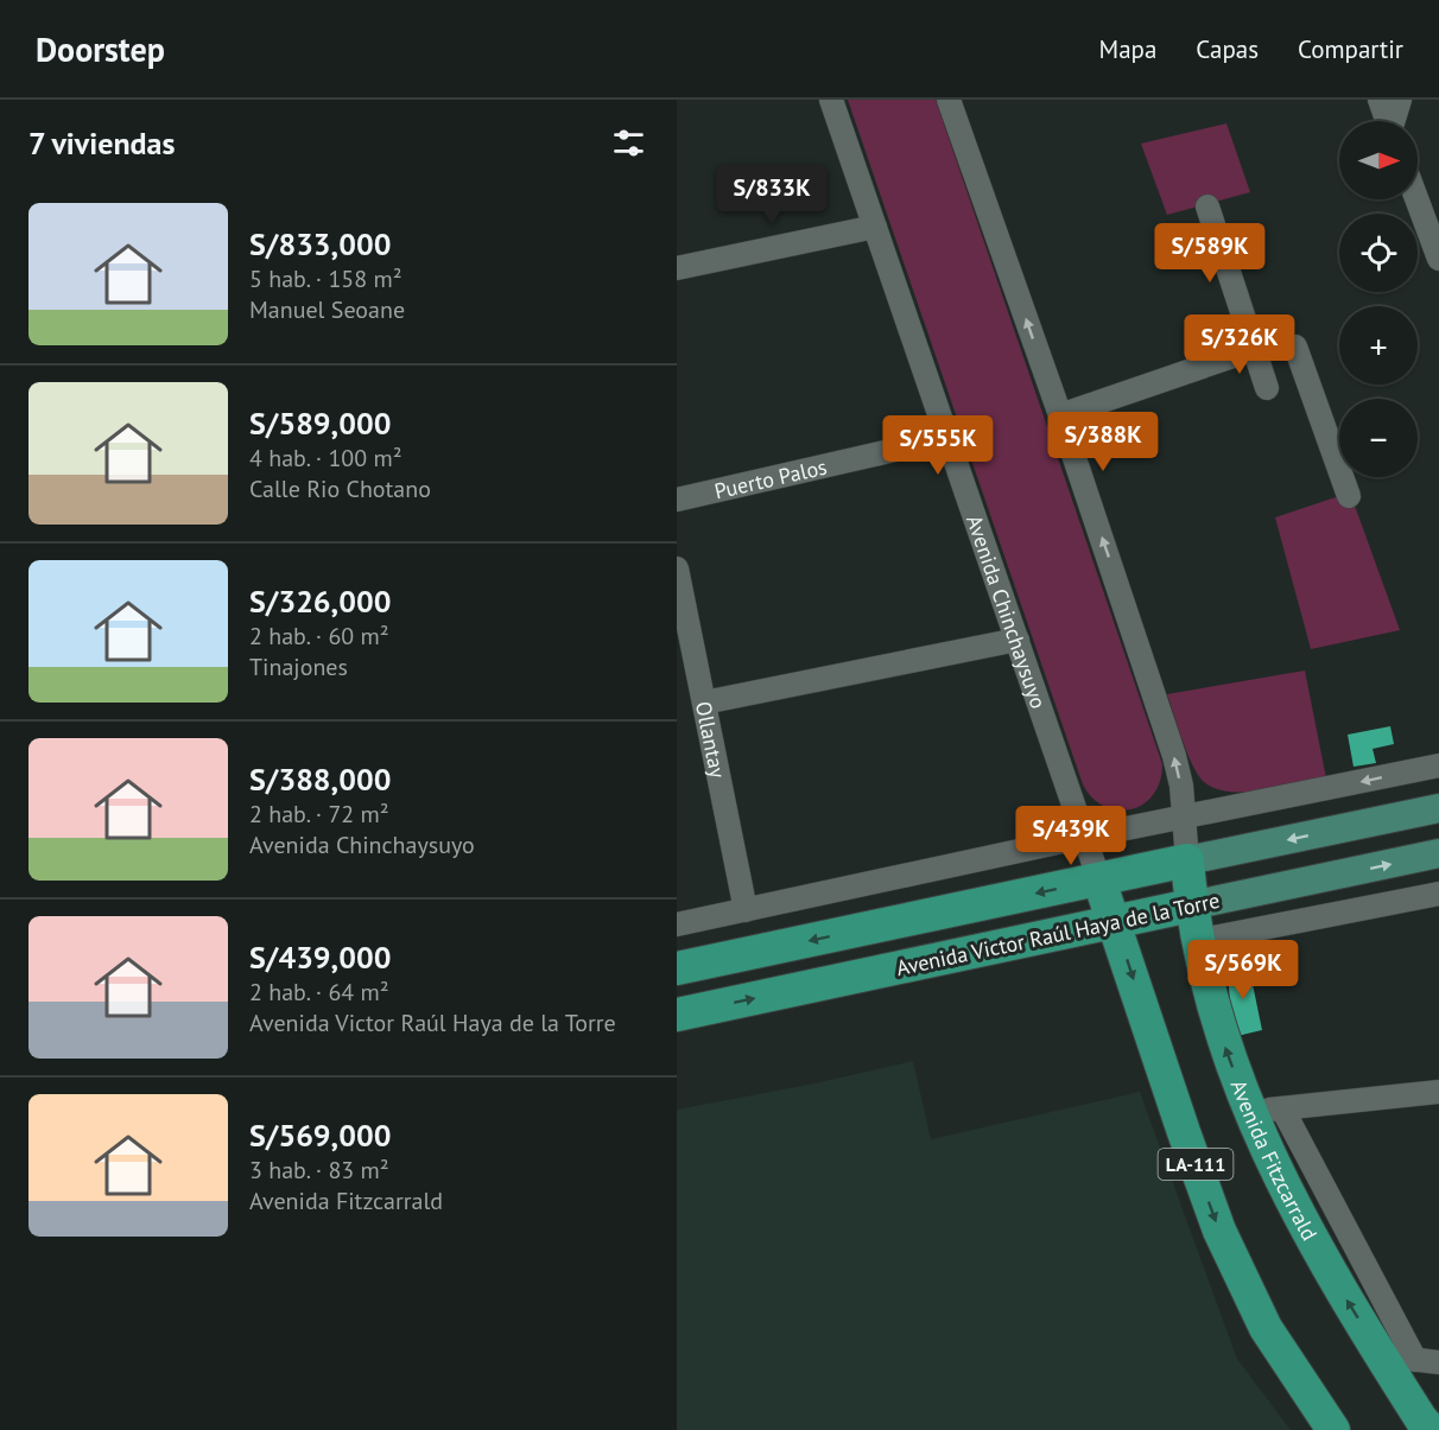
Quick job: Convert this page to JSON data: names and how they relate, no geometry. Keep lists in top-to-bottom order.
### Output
{
  "streets": {
    "highway": ["Avenida Victor Raúl Haya de la Torre", "Avenida Fitzcarrald", "LA-111"],
    "street": ["Puerto Palos", "Avenida Chinchaysuyo", "Ollantay"]
  },
  "crossings": [
    ["Puerto Palos", "Avenida Chinchaysuyo"],
    ["Avenida Chinchaysuyo", "Avenida Victor Raúl Haya de la Torre"],
    ["Avenida Chinchaysuyo", "LA-111"],
    ["Avenida Victor Raúl Haya de la Torre", "Avenida Fitzcarrald"],
    ["Avenida Victor Raúl Haya de la Torre", "LA-111"]
  ],
  "north": "right",
  "page": {
    "header": "Doorstep",
    "nav": ["Mapa", "Capas", "Compartir"],
    "heading": "7 viviendas",
    "map_buttons": ["+", "−"],
    "price": [
      "S/833K",
      "S/589K",
      "S/326K",
      "S/388K",
      "S/555K",
      "S/439K",
      "S/569K"
    ],
    "list": [
      {
        "name": "S/833,000",
        "note": "5 hab. · 158 m² · Manuel Seoane"
      },
      {
        "name": "S/589,000",
        "note": "4 hab. · 100 m² · Calle Rio Chotano"
      },
      {
        "name": "S/326,000",
        "note": "2 hab. · 60 m² · Tinajones"
      },
      {
        "name": "S/388,000",
        "note": "2 hab. · 72 m² · Avenida Chinchaysuyo"
      },
      {
        "name": "S/439,000",
        "note": "2 hab. · 64 m² · Avenida Victor Raúl Haya de la Torre"
      },
      {
        "name": "S/569,000",
        "note": "3 hab. · 83 m² · Avenida Fitzcarrald"
      }
    ]
  }
}
